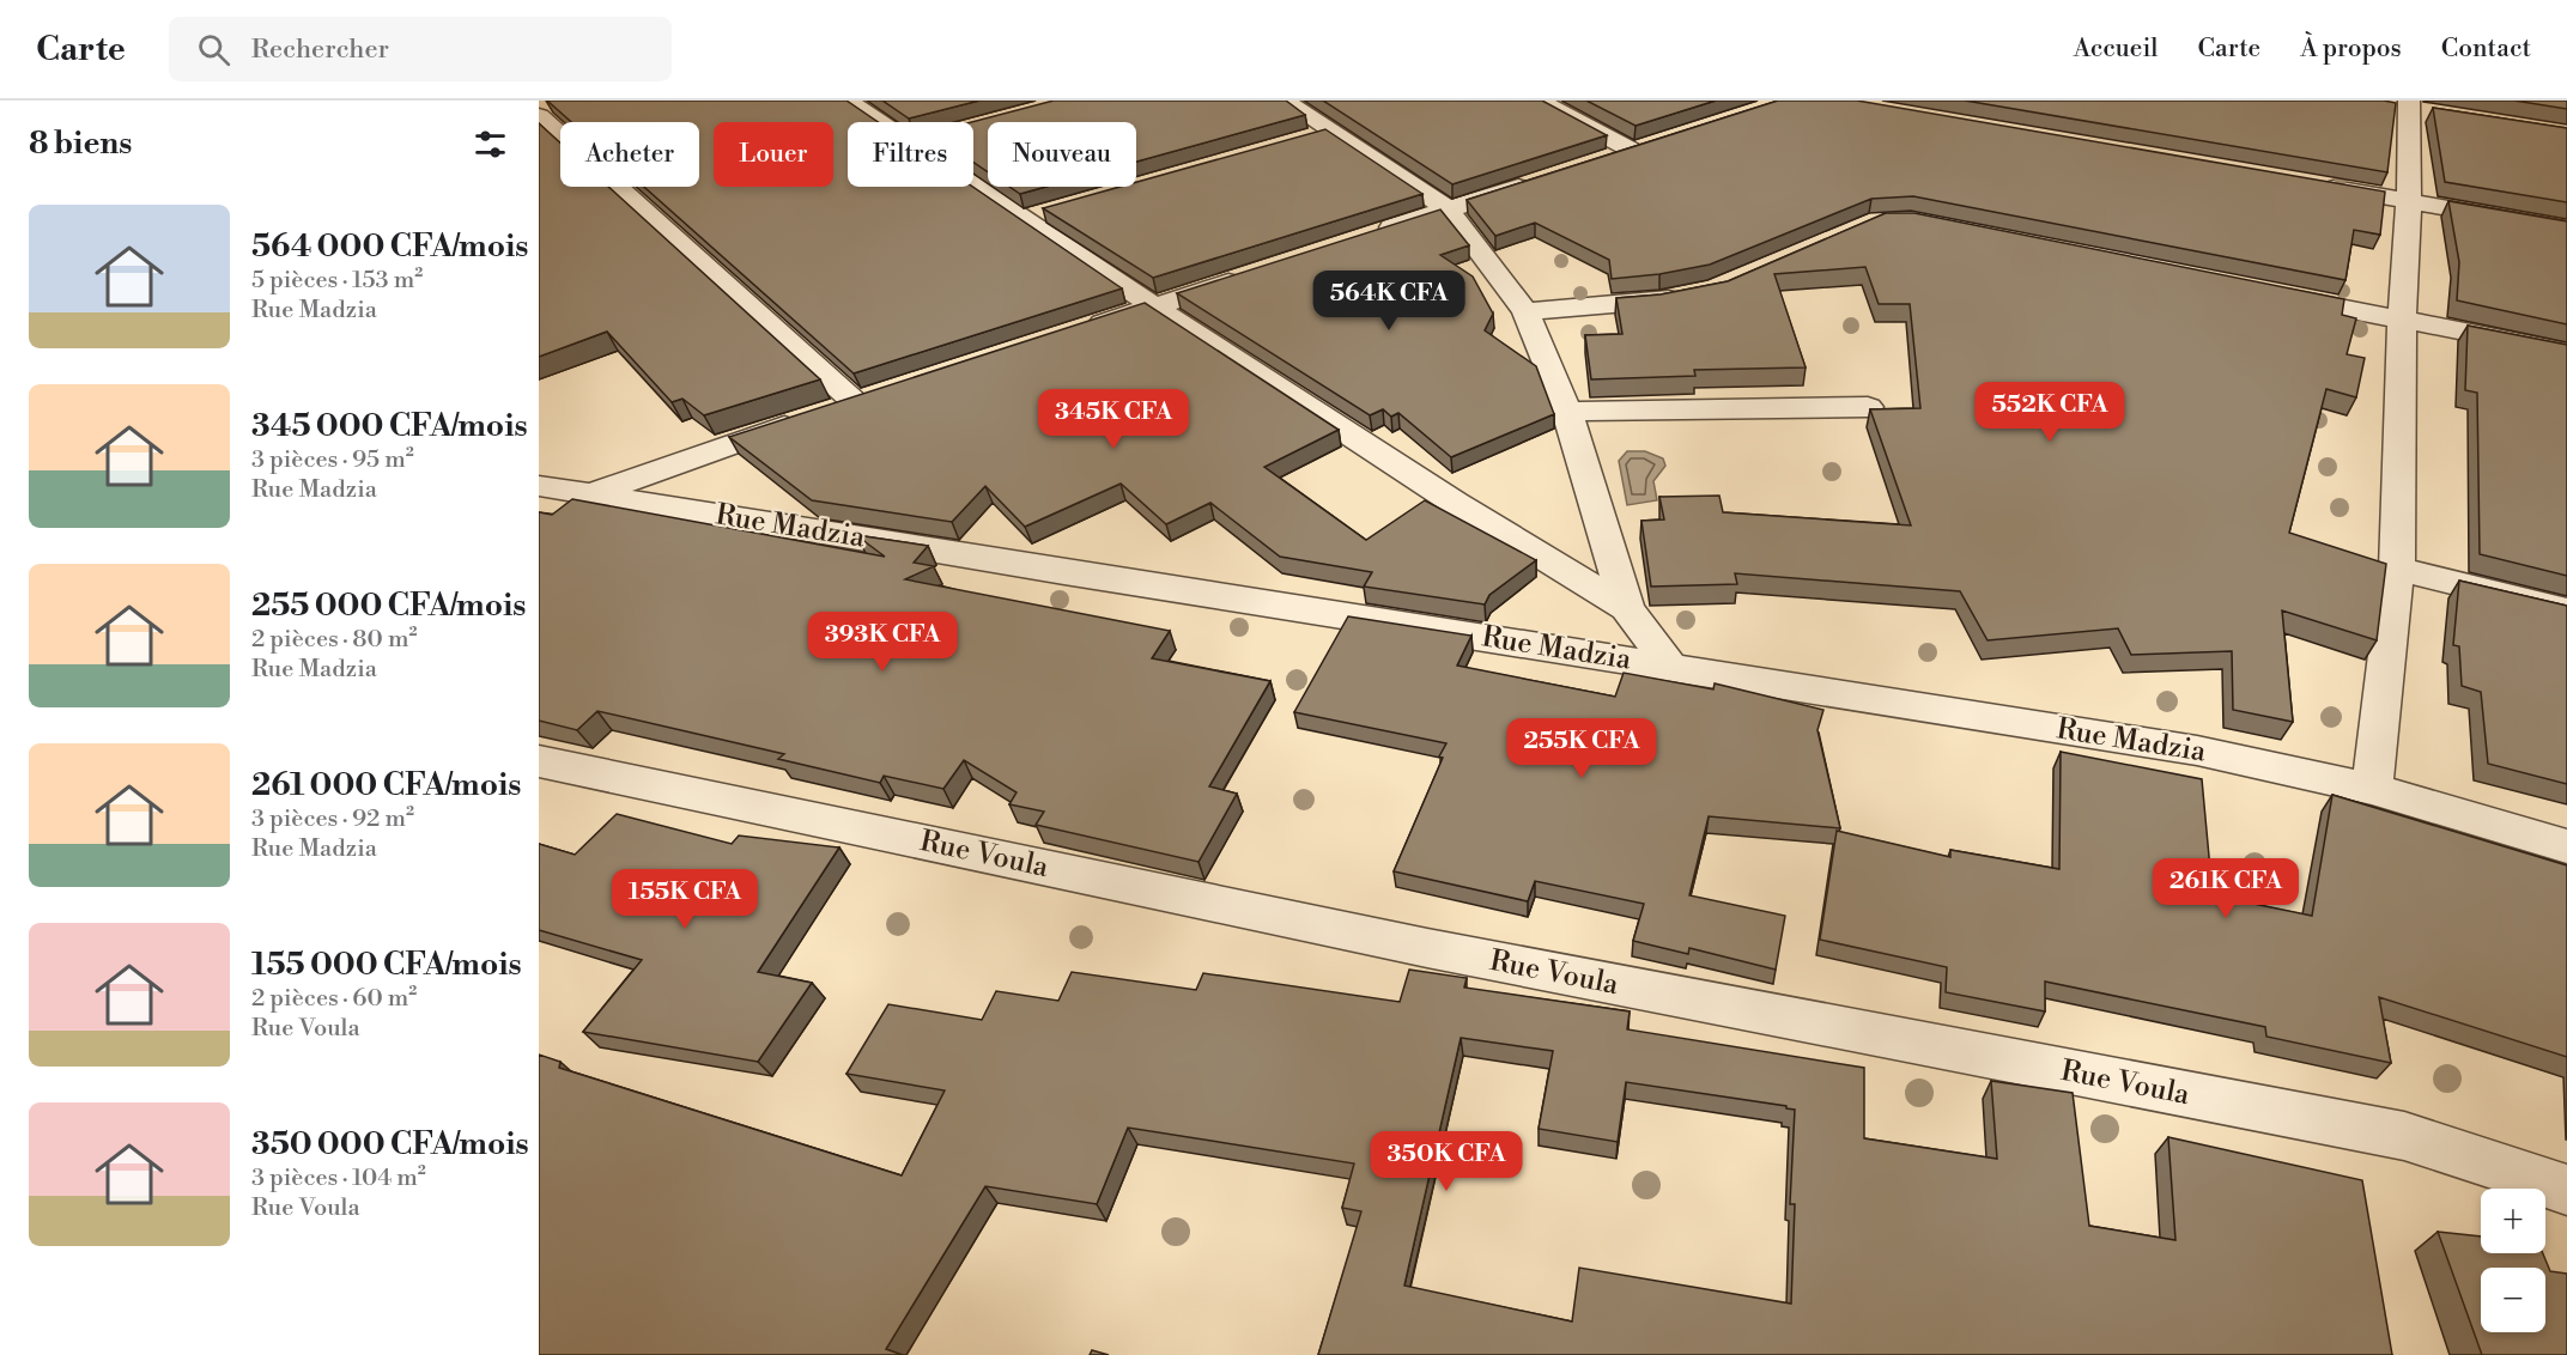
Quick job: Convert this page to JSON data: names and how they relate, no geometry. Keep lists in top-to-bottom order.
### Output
{
  "streets": {
    "street": ["Rue Madzia", "Rue Voula"]
  },
  "page": {
    "header": "Carte",
    "search": "Rechercher",
    "nav": [
      "Accueil",
      "Carte",
      "À propos",
      "Contact"
    ],
    "heading": "8 biens",
    "chip": [
      "Acheter",
      "Louer",
      "Filtres",
      "Nouveau"
    ],
    "list": [
      {
        "name": "564 000 CFA/mois",
        "note": "5 pièces · 153 m² · Rue Madzia"
      },
      {
        "name": "345 000 CFA/mois",
        "note": "3 pièces · 95 m² · Rue Madzia"
      },
      {
        "name": "255 000 CFA/mois",
        "note": "2 pièces · 80 m² · Rue Madzia"
      },
      {
        "name": "261 000 CFA/mois",
        "note": "3 pièces · 92 m² · Rue Madzia"
      },
      {
        "name": "155 000 CFA/mois",
        "note": "2 pièces · 60 m² · Rue Voula"
      },
      {
        "name": "350 000 CFA/mois",
        "note": "3 pièces · 104 m² · Rue Voula"
      }
    ],
    "price": [
      "564K CFA",
      "552K CFA",
      "345K CFA",
      "393K CFA",
      "255K CFA",
      "261K CFA",
      "155K CFA",
      "350K CFA"
    ],
    "map_buttons": ["+", "−"]
  }
}
